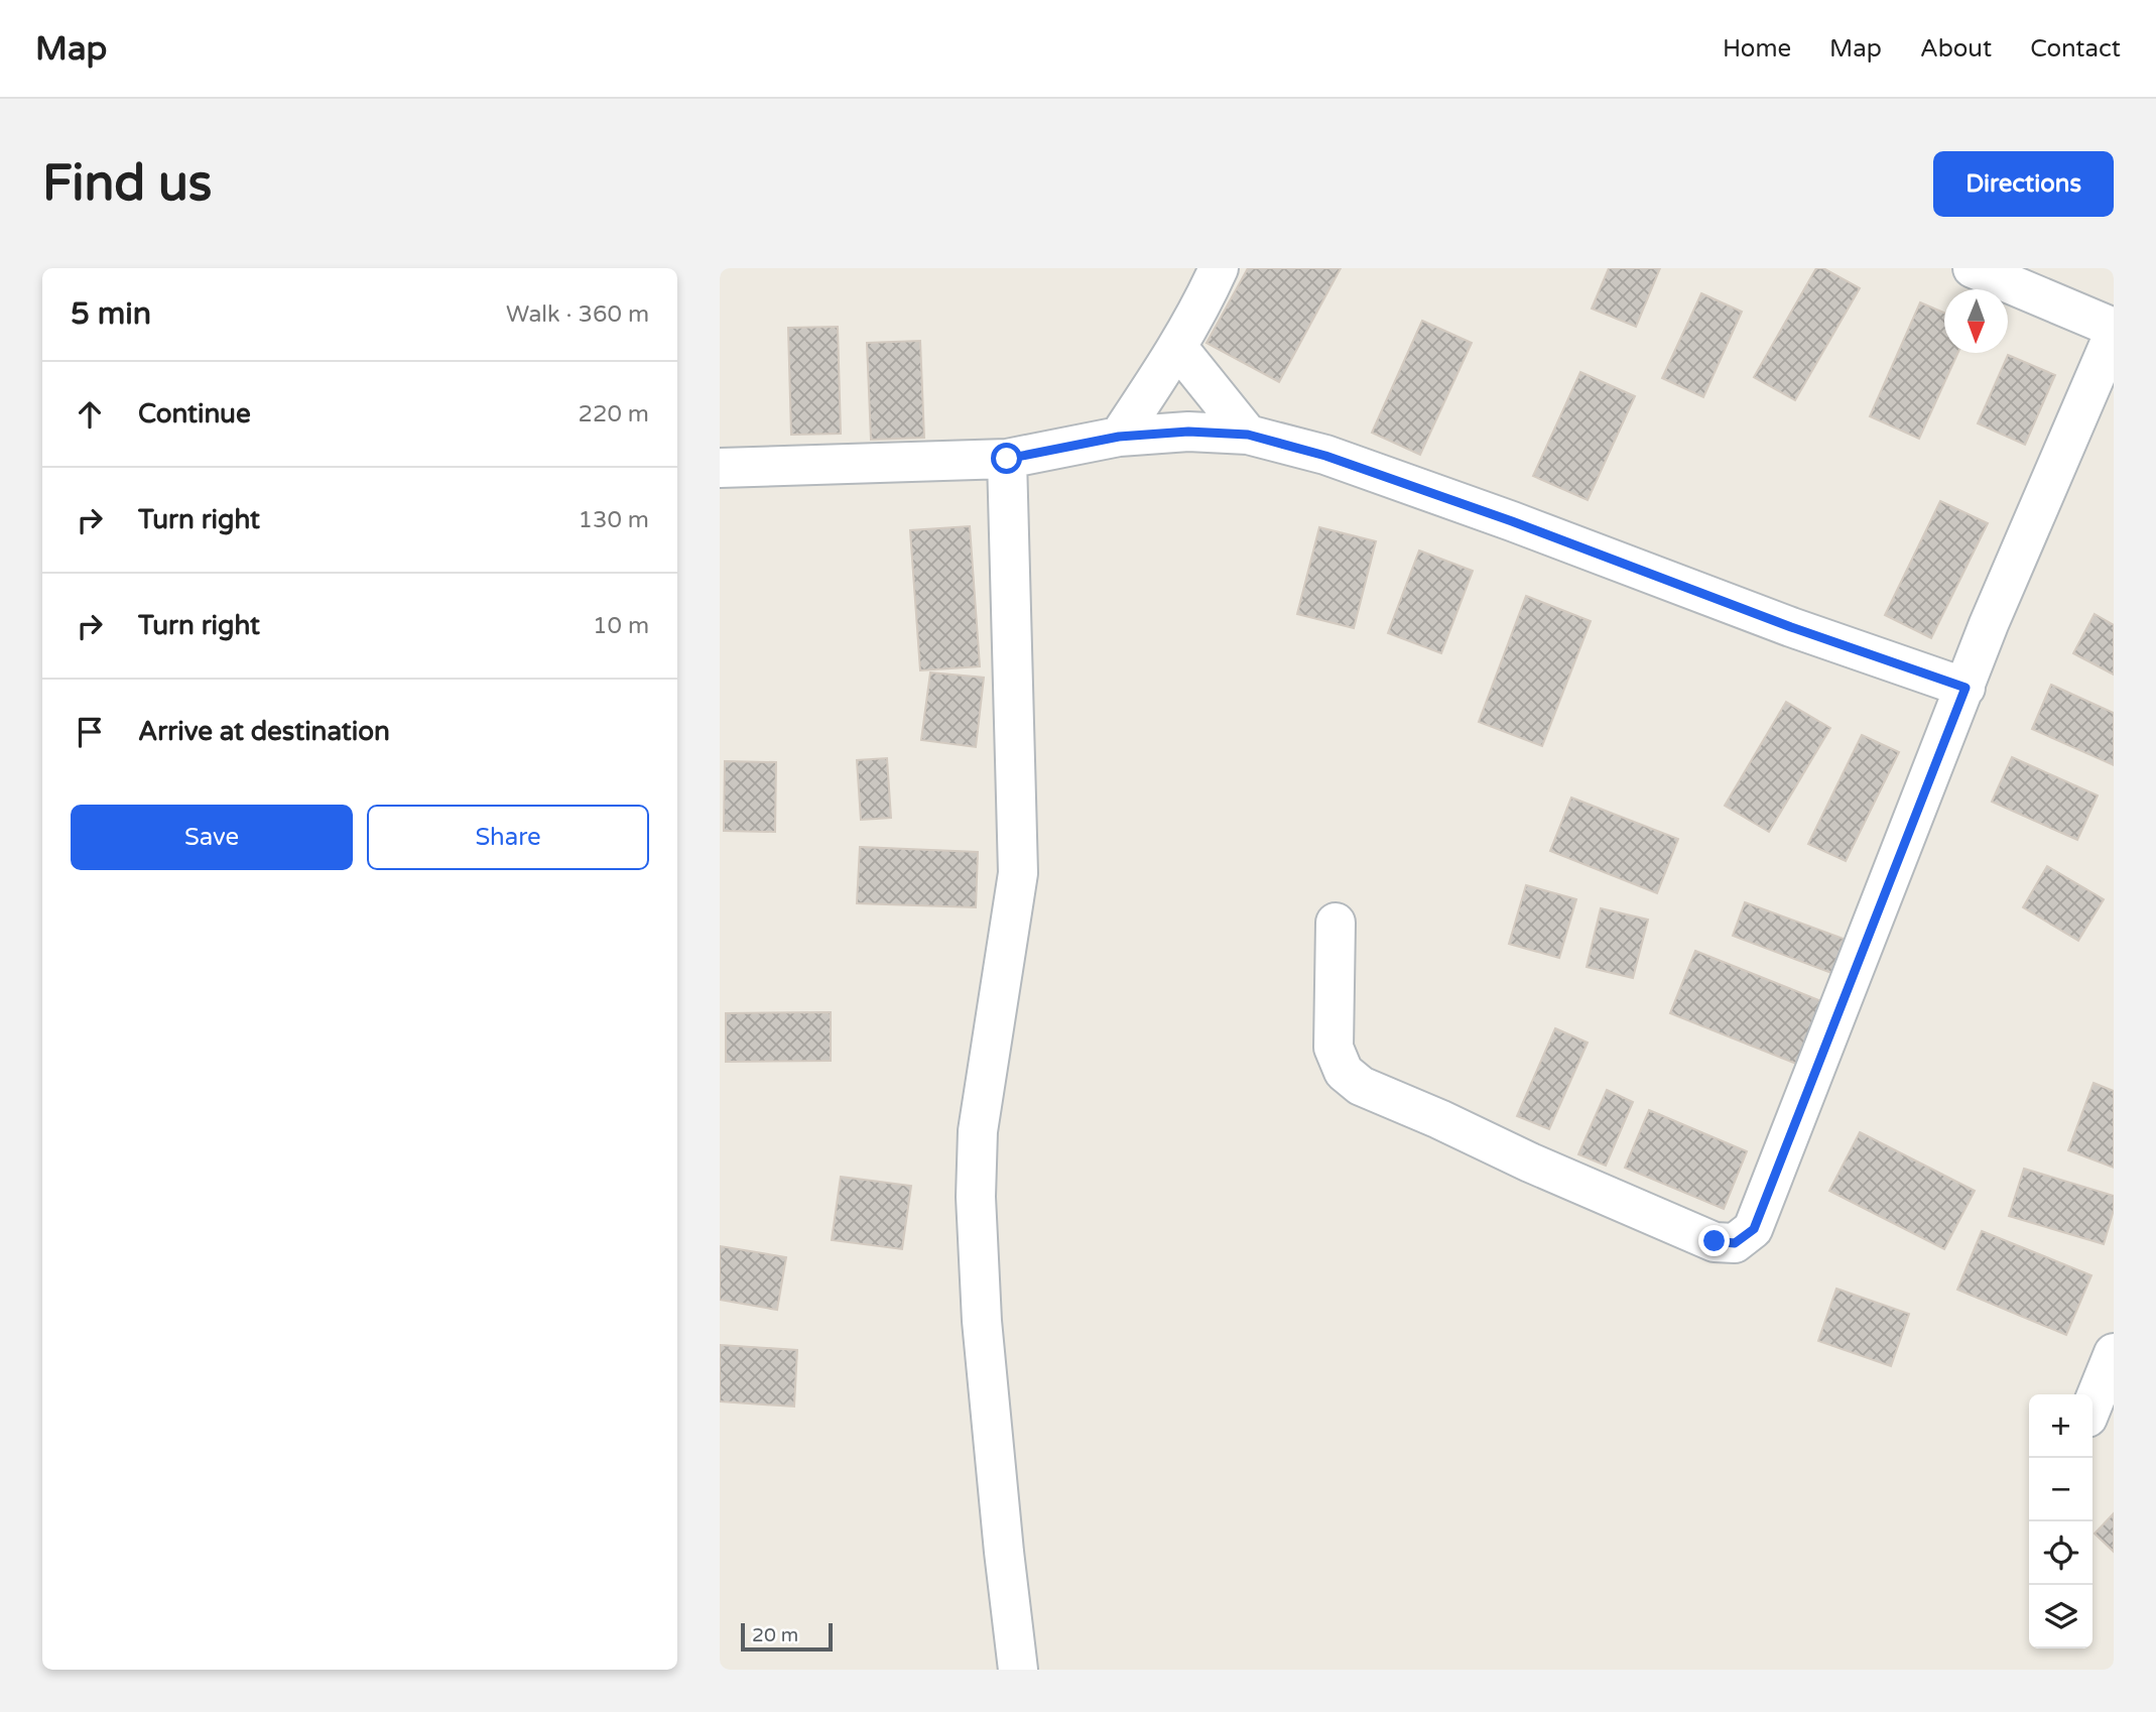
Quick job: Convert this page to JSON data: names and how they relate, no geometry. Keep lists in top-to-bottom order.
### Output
{
  "scale_bar": "20 m",
  "north": "bottom",
  "page": {
    "header": "Map",
    "nav": [
      "Home",
      "Map",
      "About",
      "Contact"
    ],
    "buttons": [
      "Directions",
      ["Save", "Share"]
    ],
    "title": "Find us",
    "heading": ["5 min", "Walk · 360 m"],
    "list": [
      ["Continue", "220 m"],
      ["Turn right", "130 m"],
      ["Turn right", "10 m"],
      "Arrive at destination"
    ],
    "map_buttons": ["+", "−"],
    "scale": "20 m"
  }
}
